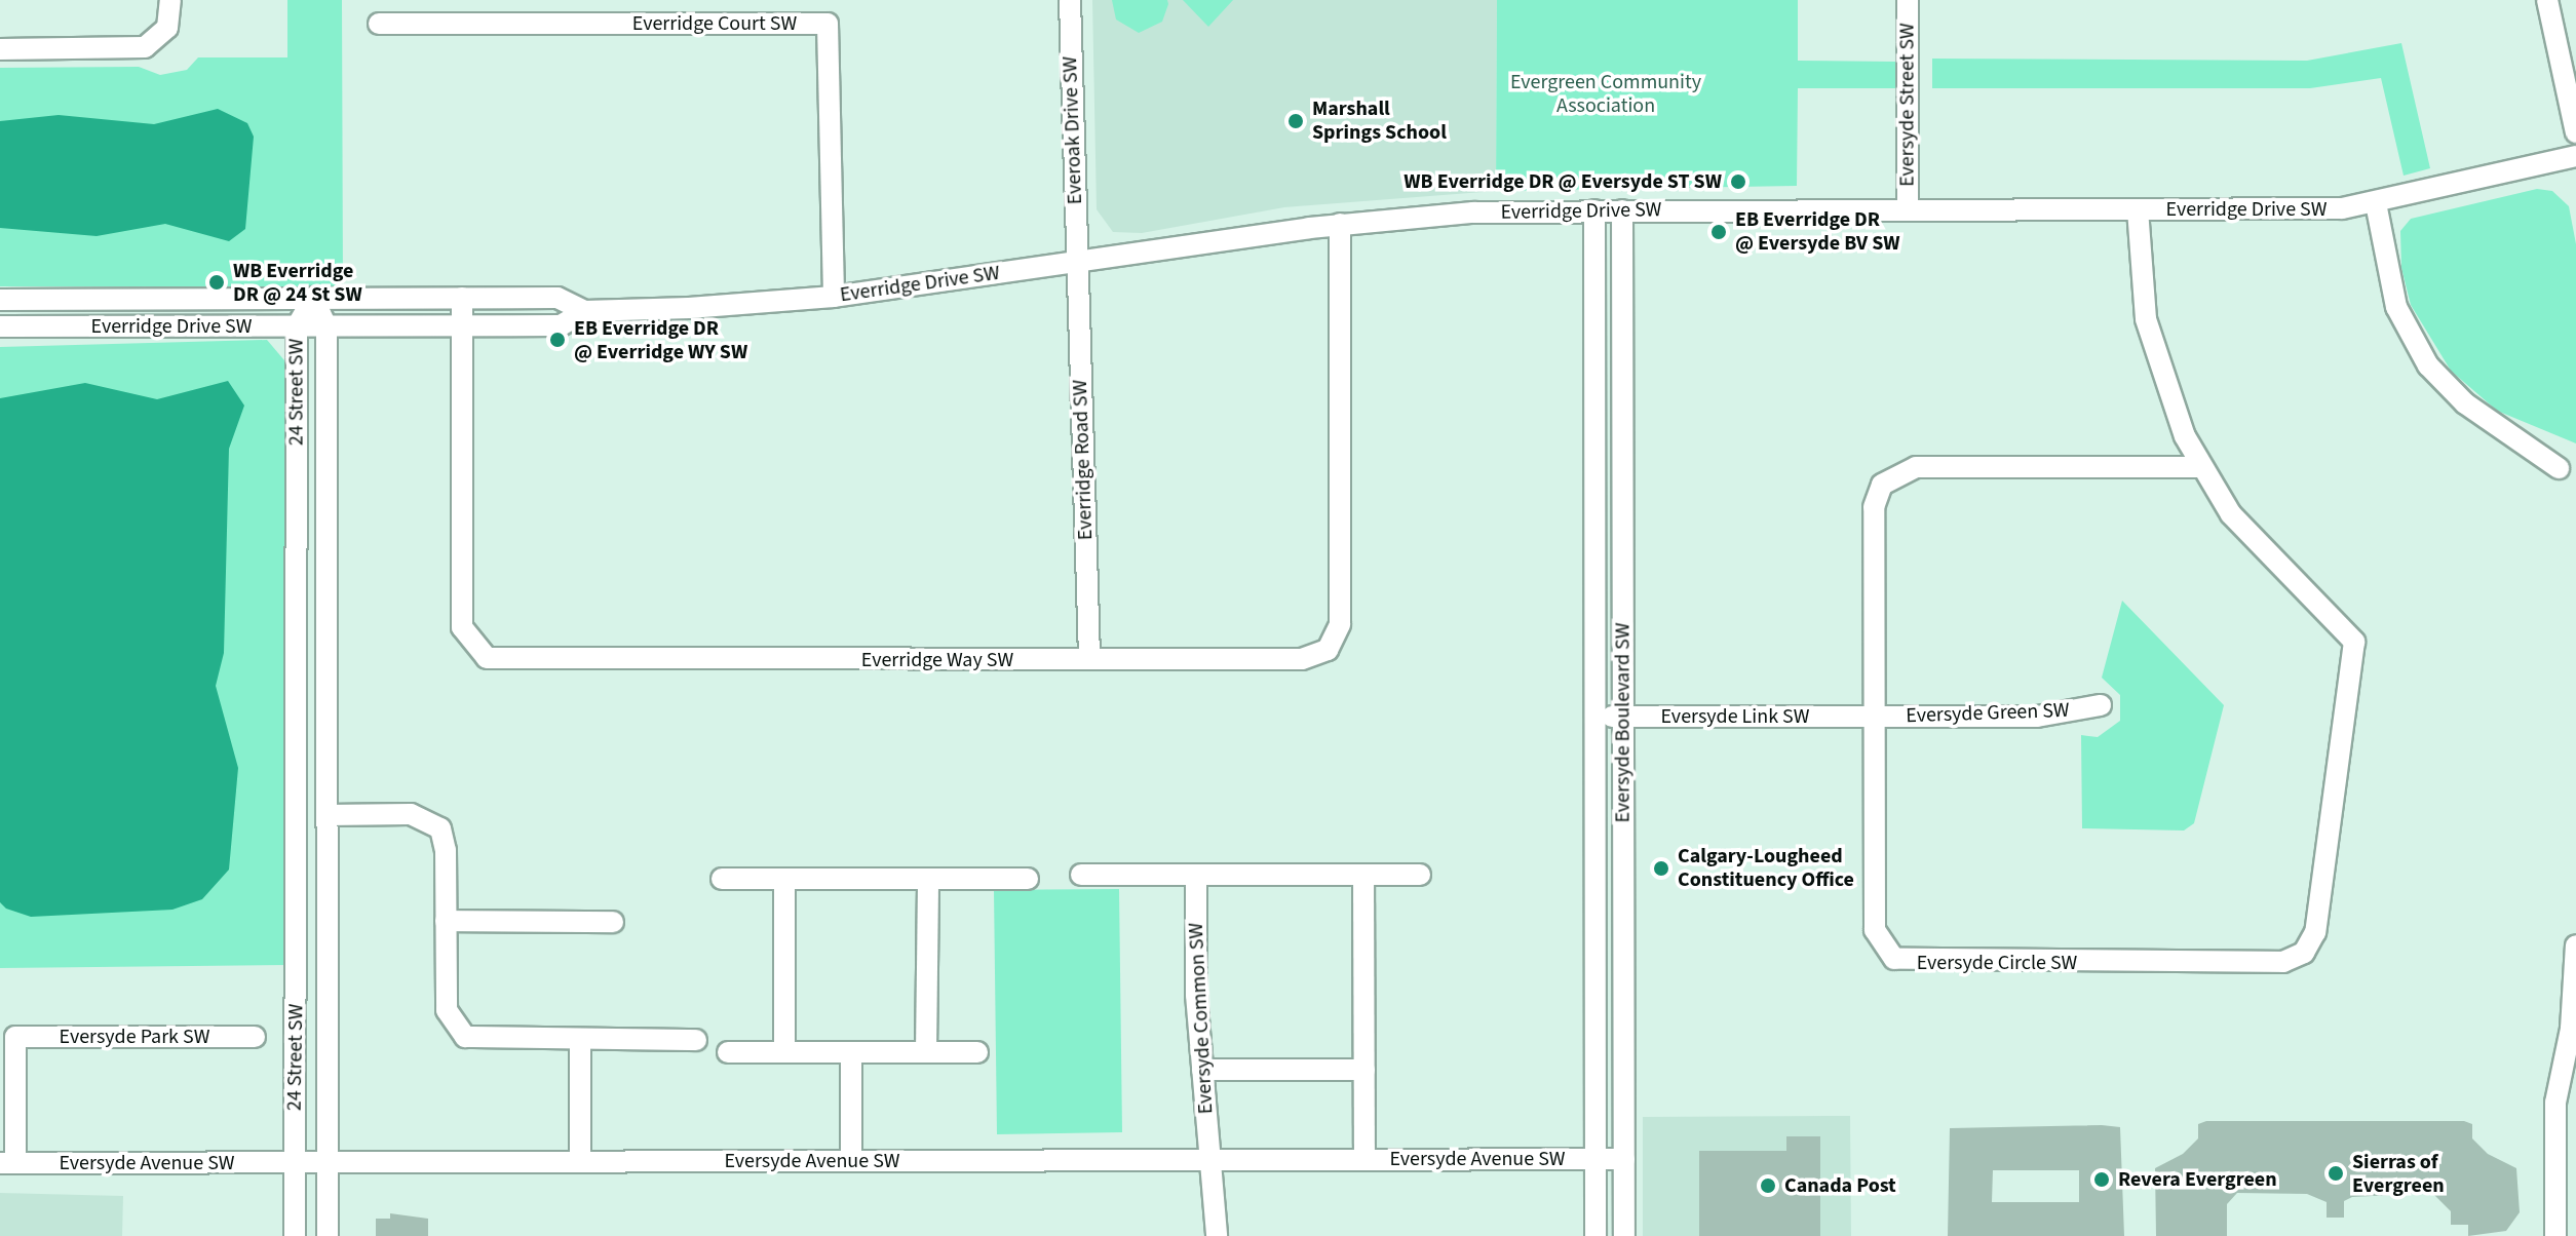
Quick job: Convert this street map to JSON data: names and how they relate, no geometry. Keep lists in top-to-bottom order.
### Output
{
  "streets": {
    "street": [
      "Everridge Court SW",
      "Eversyde Street SW",
      "Everoak Drive SW",
      "Everridge Drive SW",
      "24 Street SW",
      "Everridge Road SW",
      "Everridge Way SW",
      "Eversyde Green SW",
      "Eversyde Link SW",
      "Eversyde Boulevard SW",
      "Eversyde Circle SW",
      "Eversyde Common SW",
      "Eversyde Park SW",
      "Eversyde Avenue SW"
    ]
  },
  "crossings": [
    ["Everridge Court SW", "Everridge Drive SW"],
    ["Eversyde Street SW", "Everridge Drive SW"],
    ["Everoak Drive SW", "Everridge Drive SW"],
    ["Everoak Drive SW", "Everridge Road SW"],
    ["Everridge Drive SW", "24 Street SW"],
    ["Everridge Drive SW", "Everridge Road SW"],
    ["Everridge Drive SW", "Everridge Way SW"],
    ["Everridge Drive SW", "Eversyde Boulevard SW"],
    ["Everridge Drive SW", "Eversyde Circle SW"],
    ["24 Street SW", "Eversyde Avenue SW"],
    ["Everridge Road SW", "Everridge Way SW"],
    ["Eversyde Green SW", "Eversyde Link SW"],
    ["Eversyde Green SW", "Eversyde Circle SW"],
    ["Eversyde Link SW", "Eversyde Boulevard SW"],
    ["Eversyde Link SW", "Eversyde Circle SW"],
    ["Eversyde Boulevard SW", "Eversyde Avenue SW"],
    ["Eversyde Common SW", "Eversyde Avenue SW"],
    ["Eversyde Park SW", "Eversyde Avenue SW"]
  ],
  "parks": ["Evergreen Community Association"],
  "places": [
    "Marshall Springs School",
    "WB Everridge DR @ Eversyde ST SW",
    "EB Everridge DR @ Eversyde BV SW",
    "WB Everridge DR @ 24 St SW",
    "EB Everridge DR @ Everridge WY SW",
    "Calgary-Lougheed Constituency Office",
    "Sierras of Evergreen",
    "Revera Evergreen",
    "Canada Post"
  ]
}
